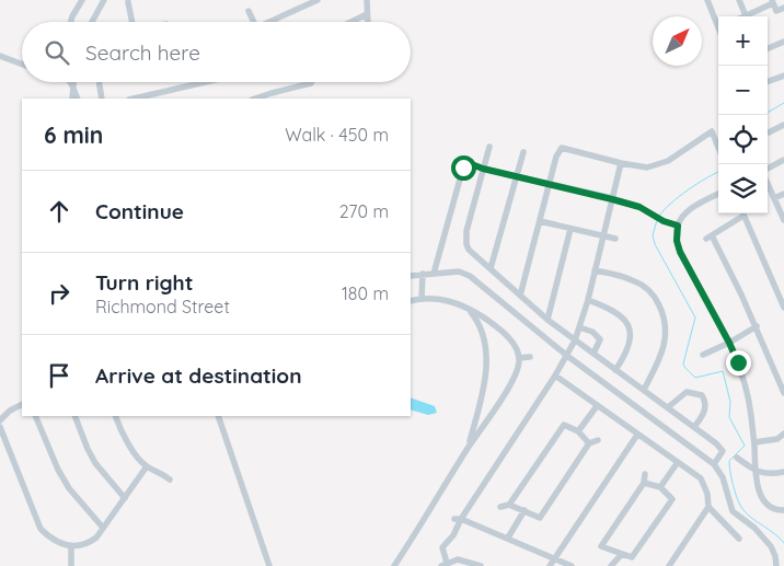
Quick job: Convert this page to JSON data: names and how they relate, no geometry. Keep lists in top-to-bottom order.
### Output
{
  "north": "top right",
  "page": {
    "map_buttons": ["+", "−"],
    "search": "Search here",
    "heading": ["6 min", "Walk · 450 m"],
    "list": [
      ["Continue", "270 m"],
      ["Turn right", "Richmond Street", "180 m"],
      "Arrive at destination"
    ]
  }
}
